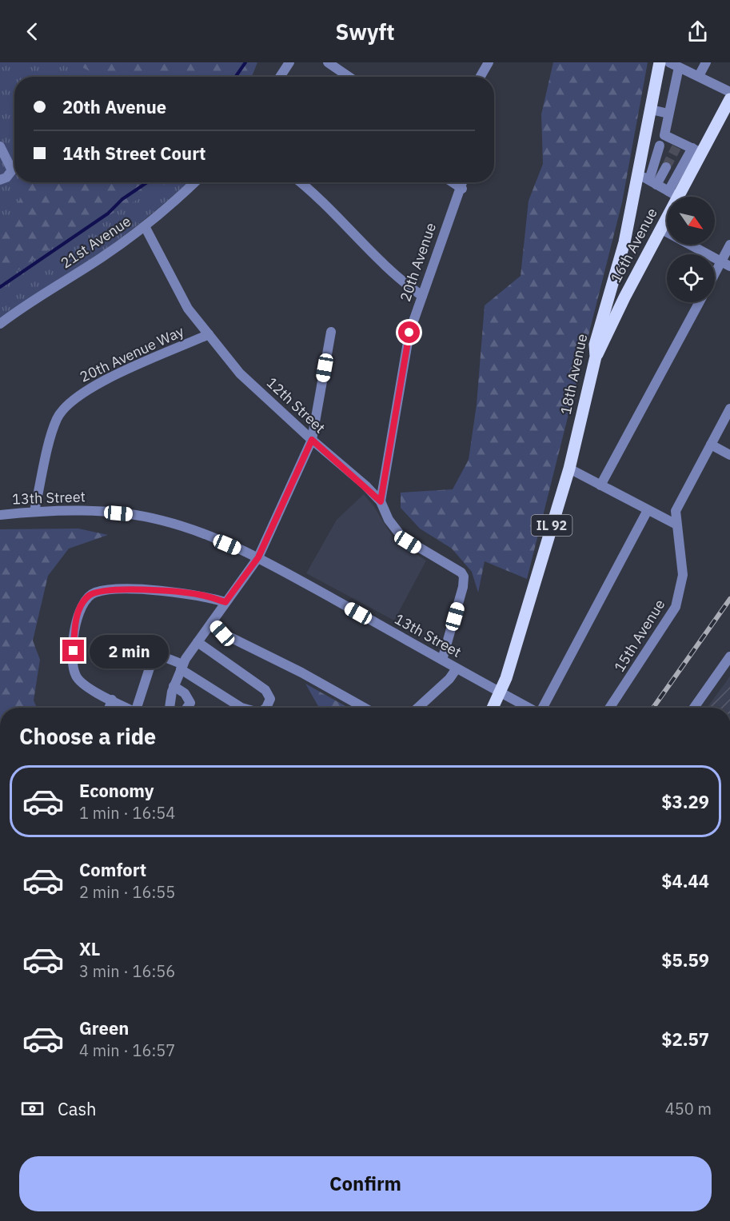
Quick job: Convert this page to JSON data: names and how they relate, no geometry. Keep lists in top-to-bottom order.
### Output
{
  "streets": {
    "main road": ["16th Avenue", "18th Avenue", "IL 92"],
    "street": [
      "21st Avenue",
      "20th Avenue",
      "20th Avenue Way",
      "12th Street",
      "13th Street",
      "15th Avenue"
    ]
  },
  "crossings": [
    ["21st Avenue", "12th Street"],
    ["16th Avenue", "18th Avenue"],
    ["20th Avenue", "12th Street"],
    ["20th Avenue Way", "12th Street"],
    ["20th Avenue Way", "13th Street"],
    ["18th Avenue", "13th Street"],
    ["12th Street", "13th Street"]
  ],
  "north": "bottom right",
  "page": {
    "header": "Swyft",
    "banner": ["20th Avenue", "14th Street Court"],
    "bubble": "2 min",
    "heading": "Choose a ride",
    "list": [
      {
        "name": "Economy",
        "note": "1 min · 16:54",
        "value": "$3.29"
      },
      {
        "name": "Comfort",
        "note": "2 min · 16:55",
        "value": "$4.44"
      },
      {
        "name": "XL",
        "note": "3 min · 16:56",
        "value": "$5.59"
      },
      {
        "name": "Green",
        "note": "4 min · 16:57",
        "value": "$2.57"
      }
    ],
    "pay": ["Cash", "450 m"],
    "buttons": "Confirm"
  }
}
